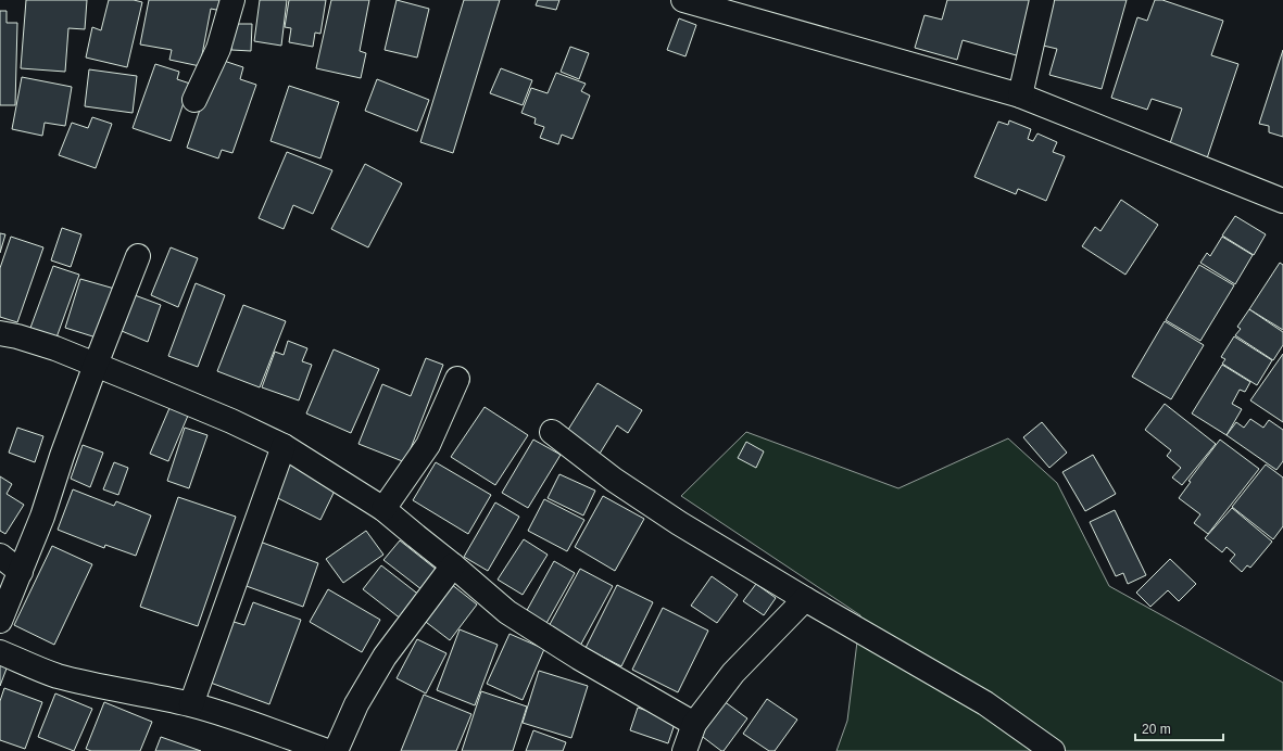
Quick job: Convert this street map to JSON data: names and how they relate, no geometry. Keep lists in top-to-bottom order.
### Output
{
  "scale_bar": "20 m"
}
